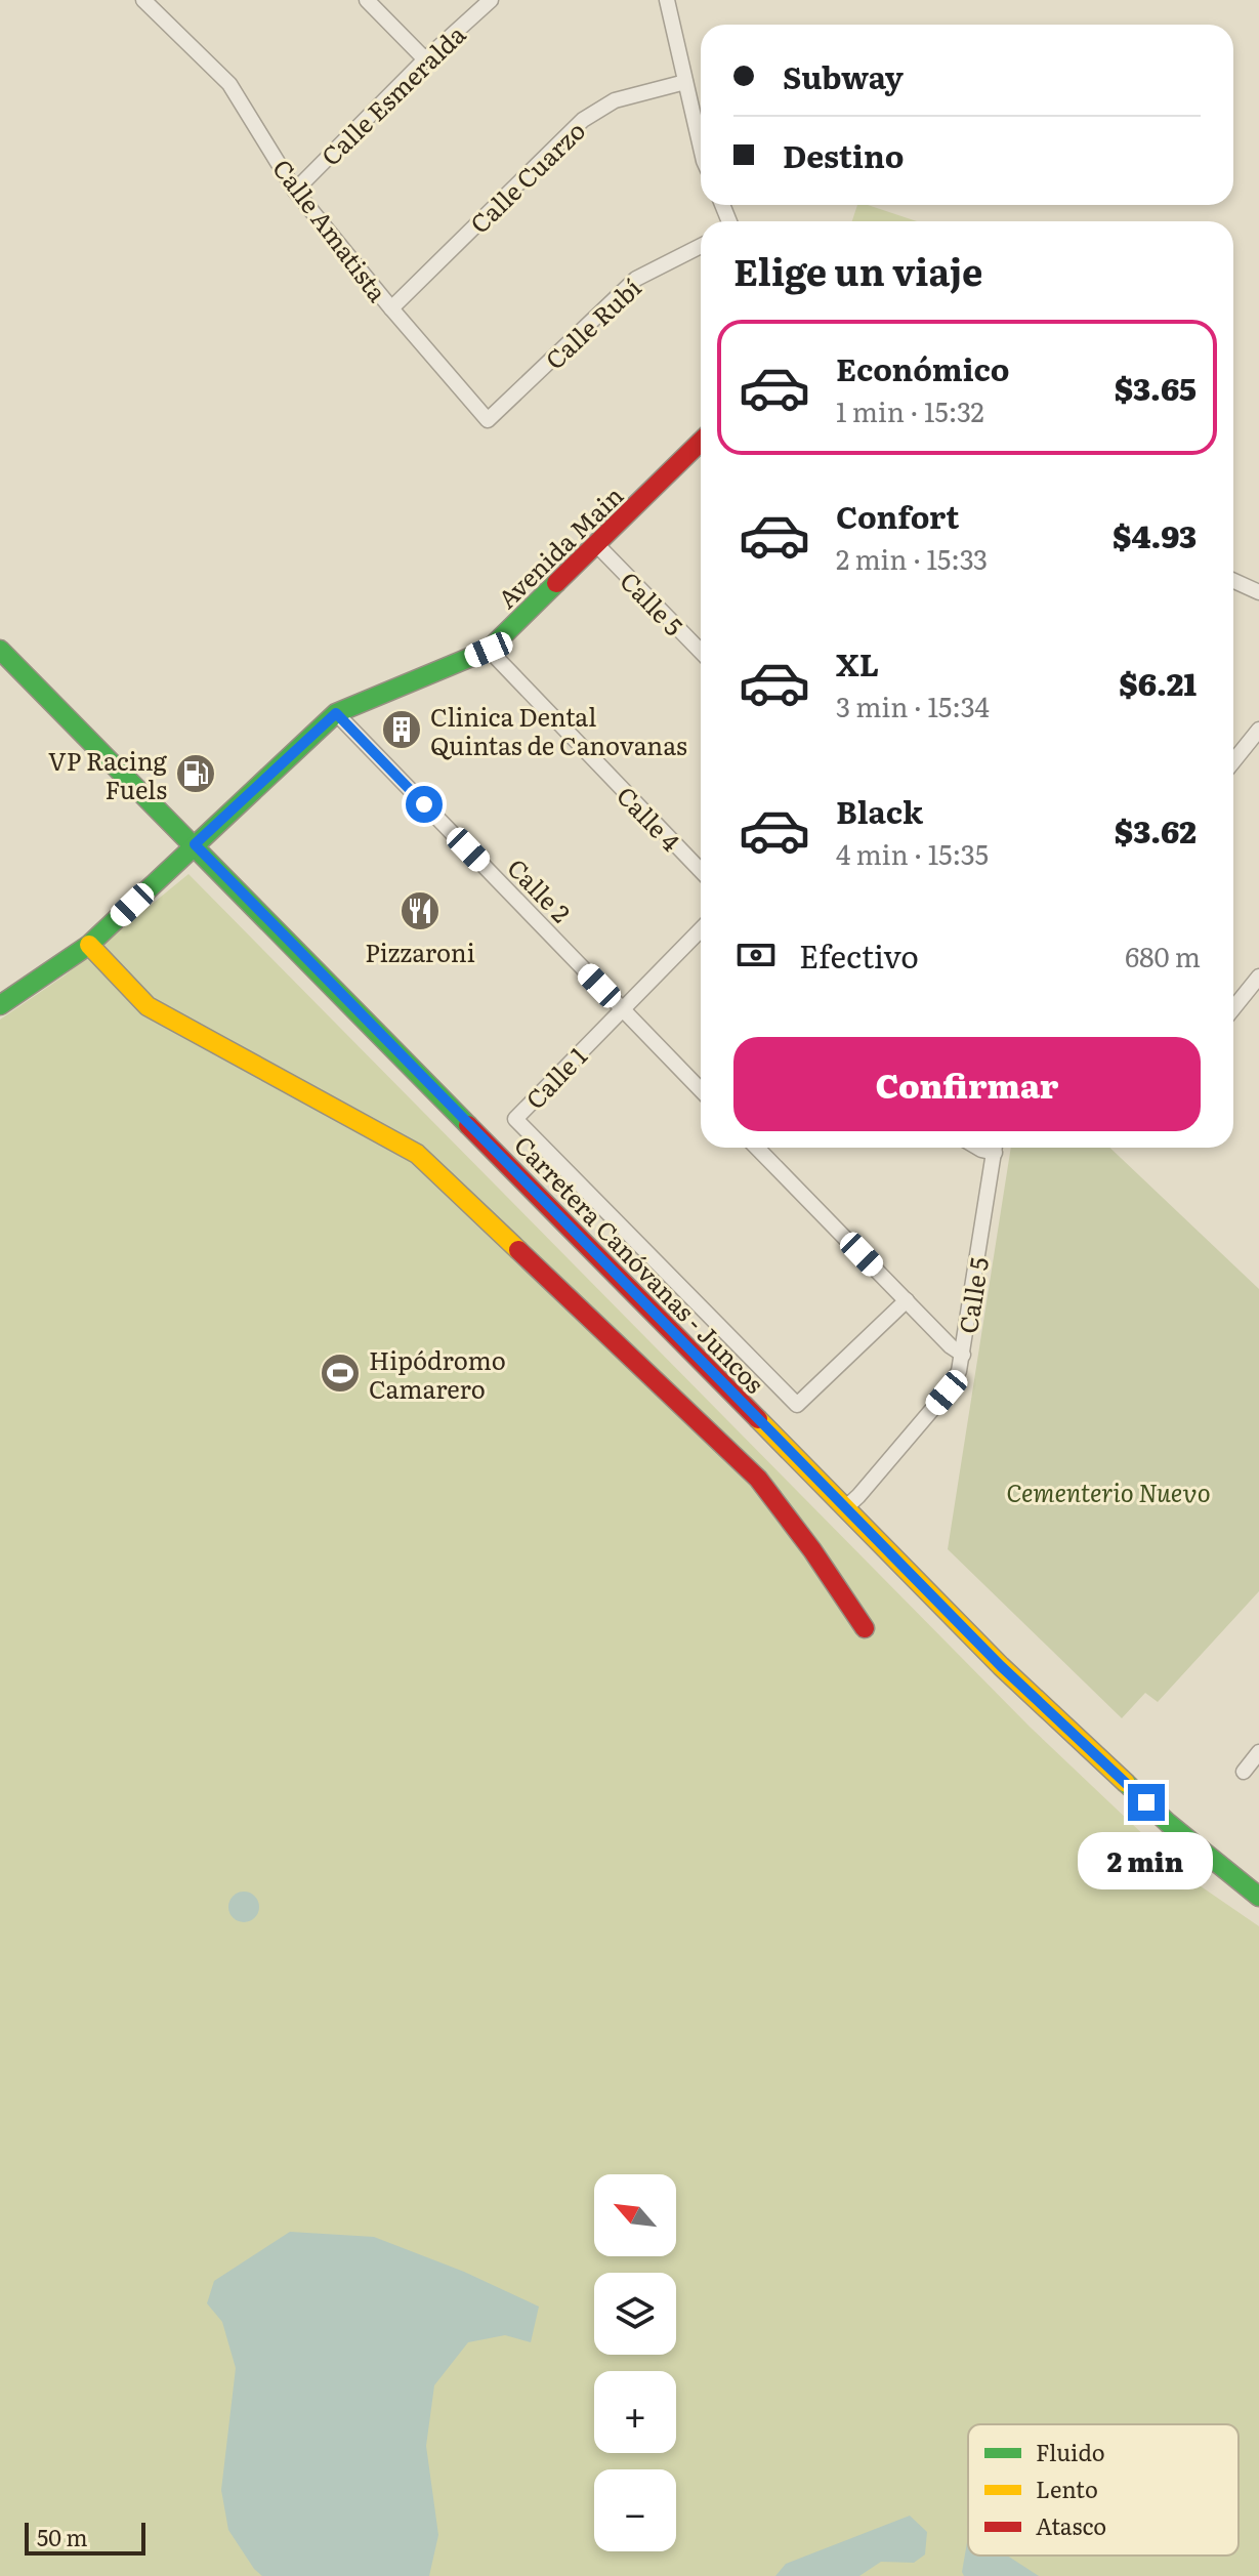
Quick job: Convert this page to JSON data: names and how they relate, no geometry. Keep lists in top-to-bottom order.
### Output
{
  "streets": {
    "street": [
      "Calle Esmeralda",
      "Calle Cuarzo",
      "Calle Amatista",
      "Calle Rubí",
      "Avenida Main",
      "Calle 5",
      "Calle 4",
      "Calle 2",
      "Calle 1",
      "Carretera Canóvanas - Juncos"
    ]
  },
  "crossings": [
    ["Calle Esmeralda", "Calle Amatista"],
    ["Calle Cuarzo", "Calle Amatista"],
    ["Calle Amatista", "Calle Rubí"],
    ["Avenida Main", "Calle 5"],
    ["Avenida Main", "Calle 4"],
    ["Avenida Main", "Calle 2"],
    ["Avenida Main", "Carretera Canóvanas - Juncos"],
    ["Calle 5", "Carretera Canóvanas - Juncos"],
    ["Calle 2", "Calle 1"]
  ],
  "parks": ["Cementerio Nuevo"],
  "places": {
    "building": ["Clinica Dental Quintas de Canovanas"],
    "fuel station": ["VP Racing Fuels"],
    "restaurant": ["Pizzaroni"],
    "sports": ["Hipódromo Camarero"]
  },
  "legend": ["Fluido", "Lento", "Atasco"],
  "scale_bar": "50 m",
  "north": "top left",
  "page": {
    "banner": ["Subway", "Destino"],
    "heading": "Elige un viaje",
    "list": [
      {
        "name": "Económico",
        "note": "1 min · 15:32",
        "value": "$3.65"
      },
      {
        "name": "Confort",
        "note": "2 min · 15:33",
        "value": "$4.93"
      },
      {
        "name": "XL",
        "note": "3 min · 15:34",
        "value": "$6.21"
      },
      {
        "name": "Black",
        "note": "4 min · 15:35",
        "value": "$3.62"
      }
    ],
    "pay": ["Efectivo", "680 m"],
    "buttons": "Confirmar",
    "bubble": "2 min",
    "map_buttons": ["+", "−"],
    "scale": "50 m"
  }
}
